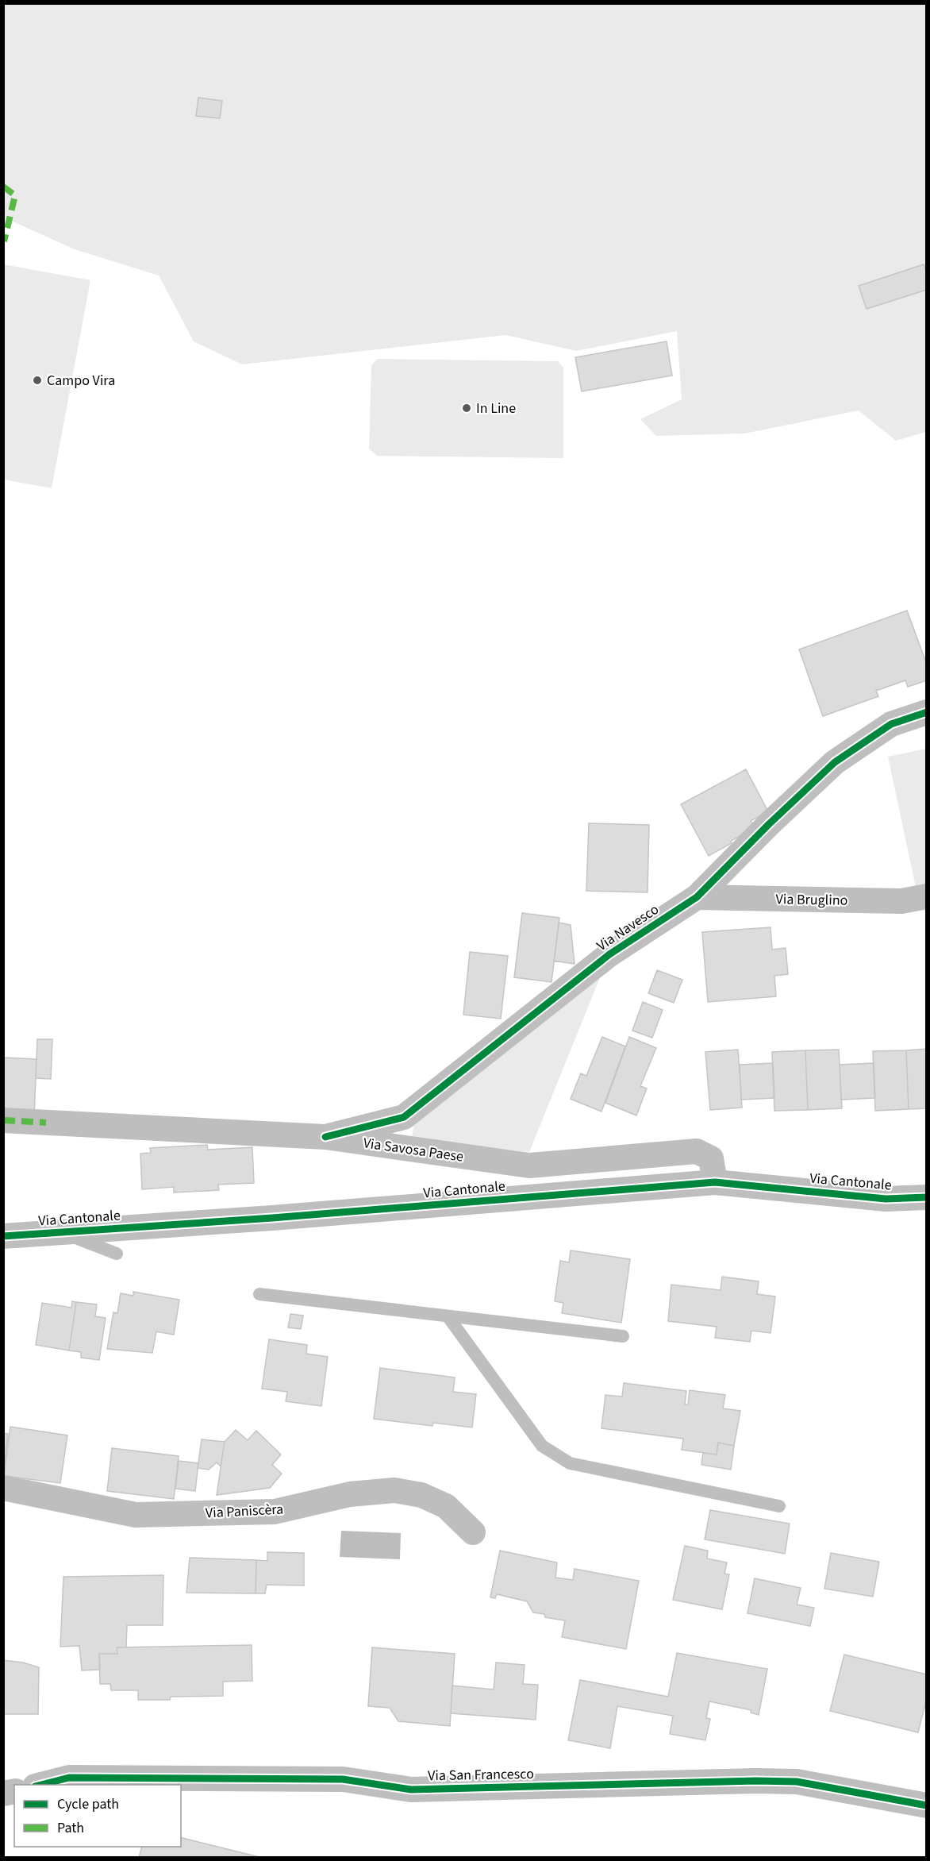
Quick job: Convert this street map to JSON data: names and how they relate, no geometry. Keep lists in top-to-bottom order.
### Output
{
  "streets": {
    "street": [
      "Via Bruglino",
      "Via Navesco",
      "Via Savosa Paese",
      "Via Cantonale",
      "Via Paniscèra",
      "Via San Francesco"
    ]
  },
  "crossings": [
    ["Via Bruglino", "Via Navesco"],
    ["Via Navesco", "Via Savosa Paese"],
    ["Via Savosa Paese", "Via Cantonale"]
  ],
  "places": ["Campo Vira", "In Line"],
  "legend": ["Cycle path", "Path"]
}
